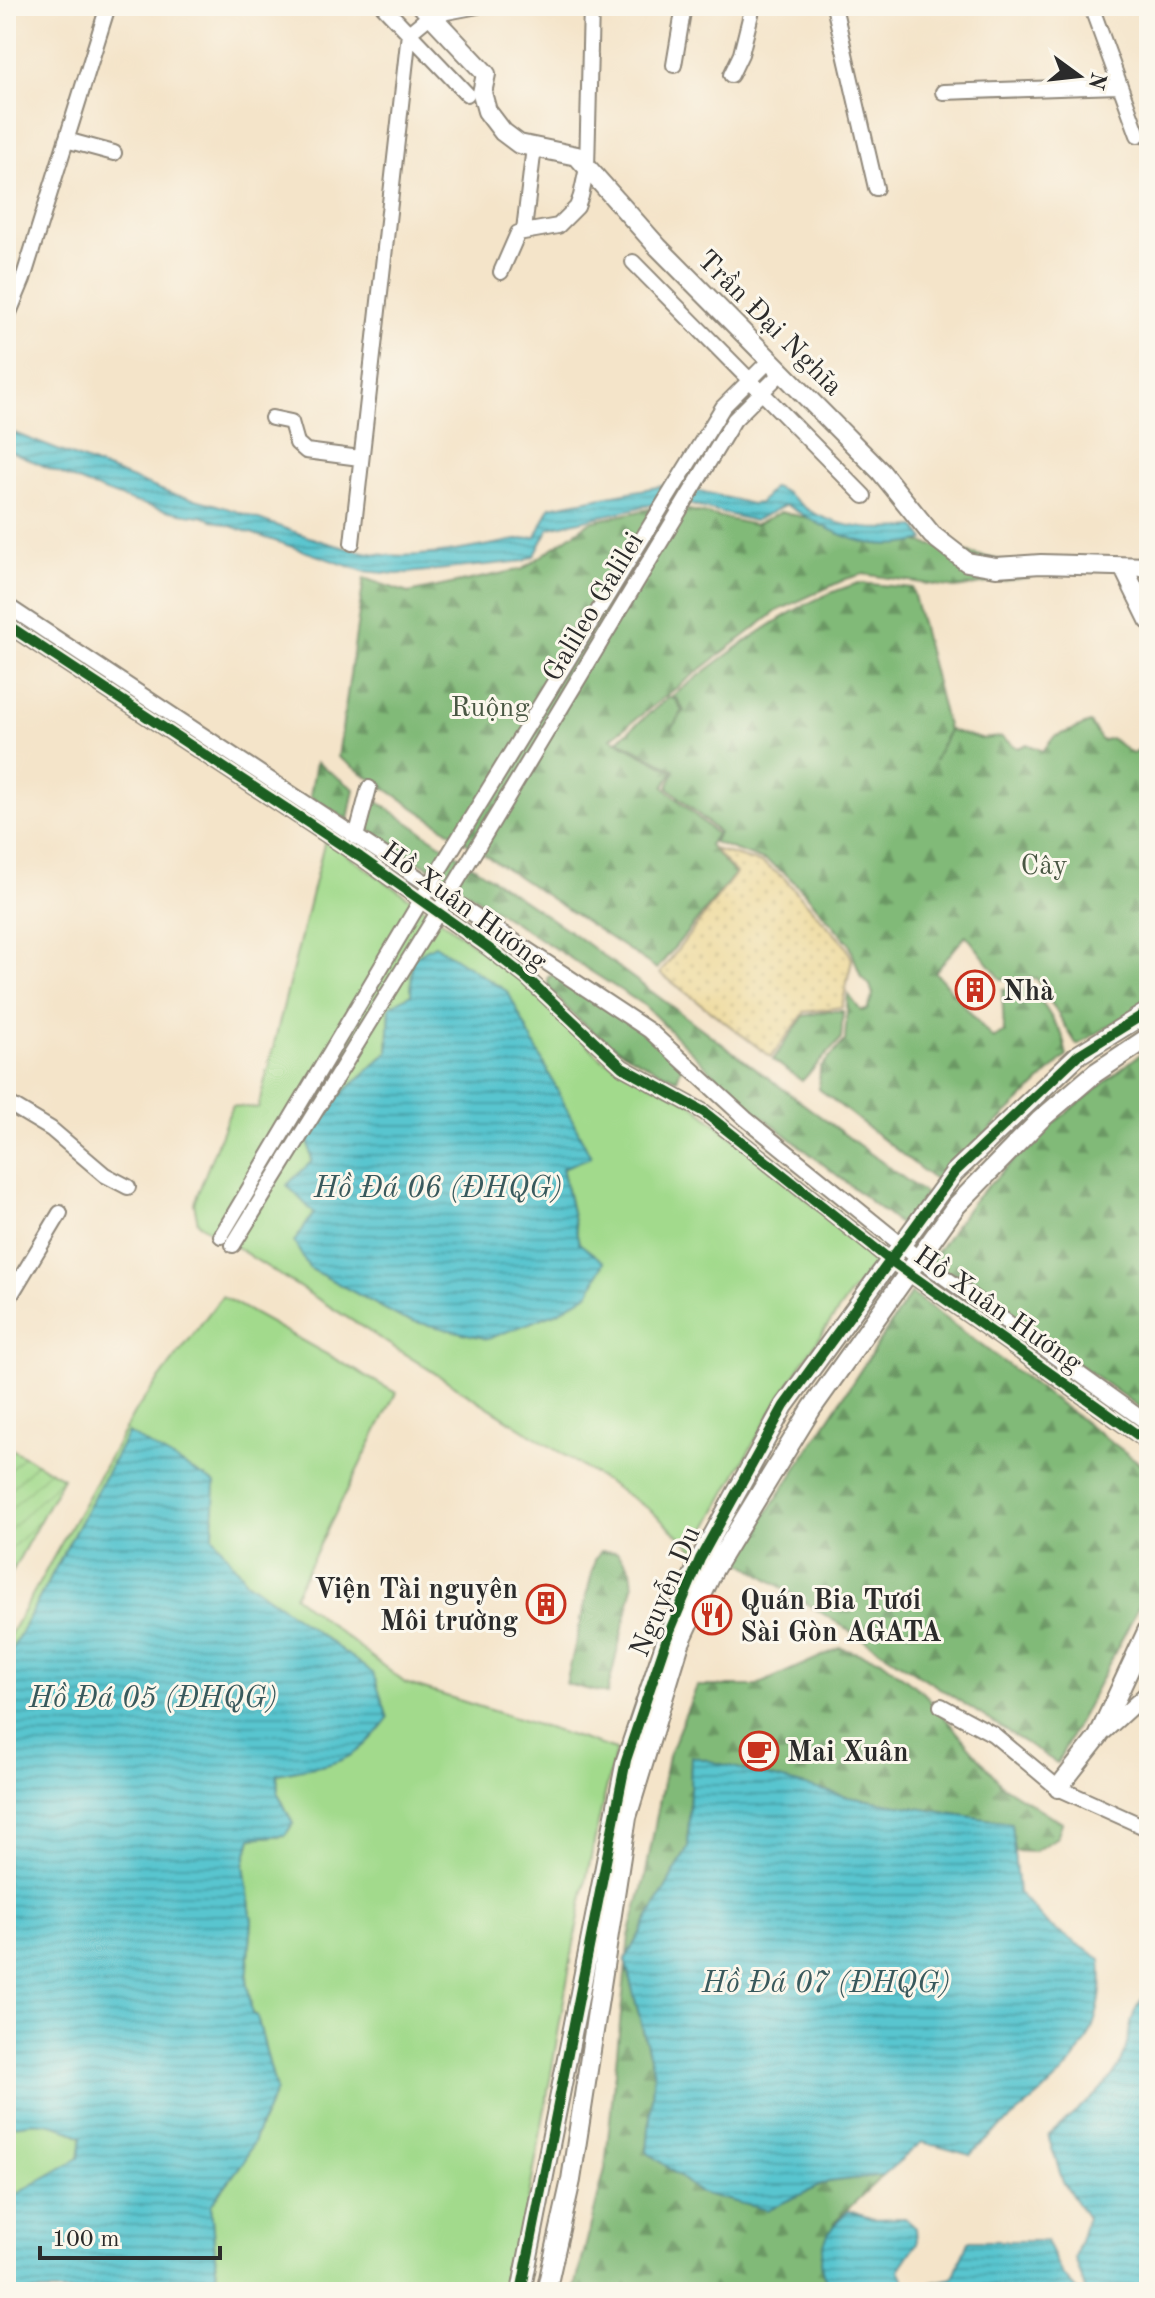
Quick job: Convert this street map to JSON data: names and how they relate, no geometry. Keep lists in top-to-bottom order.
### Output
{
  "streets": {
    "street": [
      "Trần Đại Nghĩa",
      "Galileo Galilei",
      "Hồ Xuân Hương",
      "Nguyễn Du"
    ]
  },
  "crossings": [
    ["Trần Đại Nghĩa", "Galileo Galilei"],
    ["Galileo Galilei", "Hồ Xuân Hương"],
    ["Hồ Xuân Hương", "Nguyễn Du"]
  ],
  "water": ["Hồ Đá 06 (ĐHQG)", "Hồ Đá 05 (ĐHQG)", "Hồ Đá 07 (ĐHQG)"],
  "parks": ["Ruộng", "Cây"],
  "places": {
    "building": ["Nhà", "Viện Tài nguyên Môi trường"],
    "restaurant": ["Quán Bia Tươi Sài Gòn AGATA"],
    "cafe": ["Mai Xuân"]
  },
  "scale_bar": "100 m",
  "north": "right"
}
